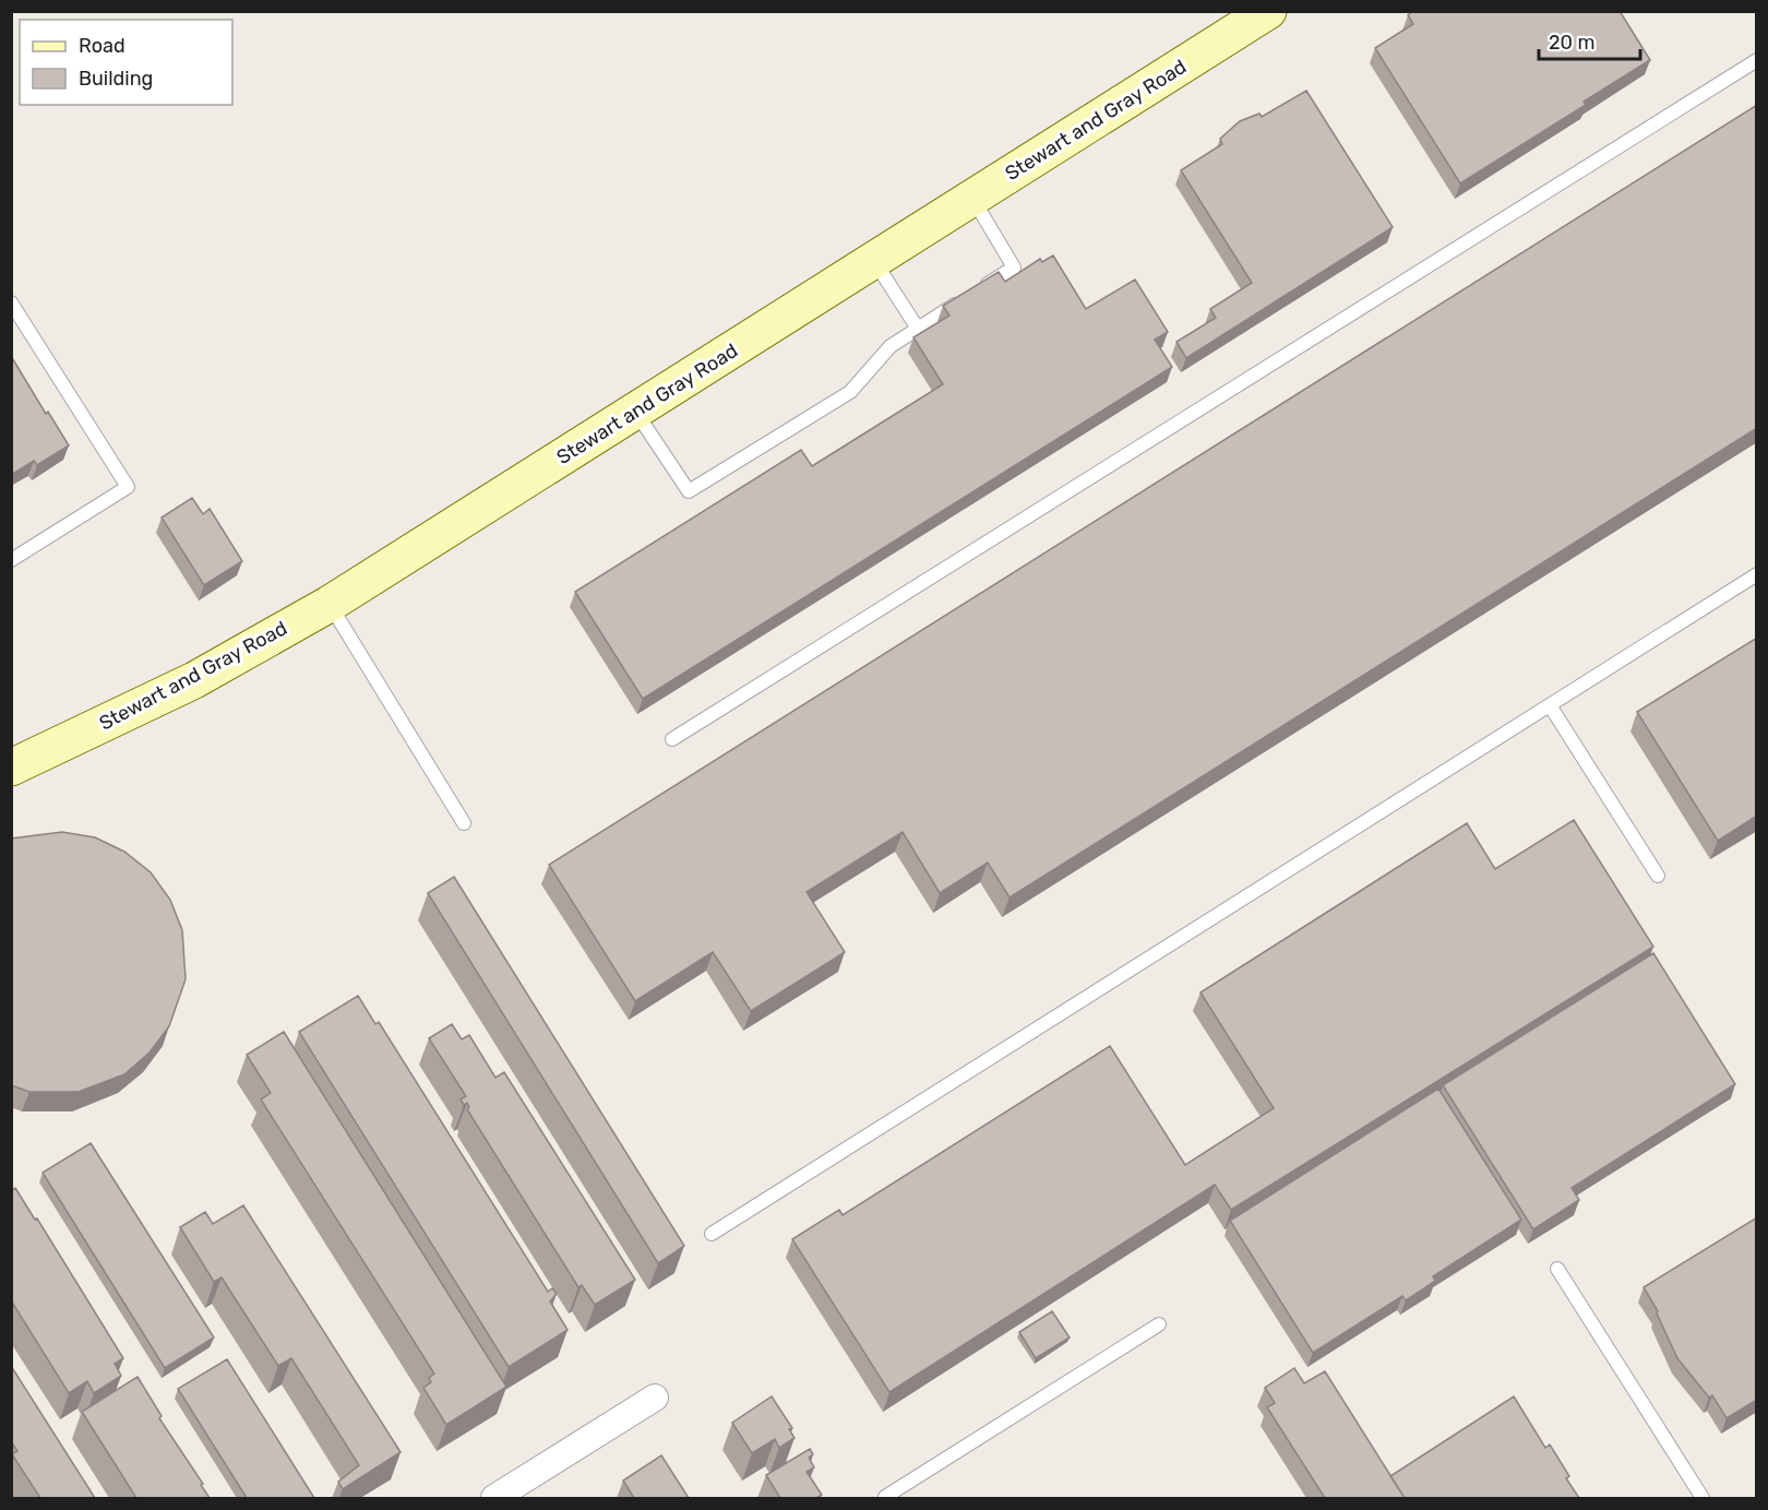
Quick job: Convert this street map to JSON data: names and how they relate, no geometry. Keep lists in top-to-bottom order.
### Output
{
  "streets": {
    "main road": ["Stewart and Gray Road"]
  },
  "legend": ["Road", "Building"],
  "scale_bar": "20 m"
}
